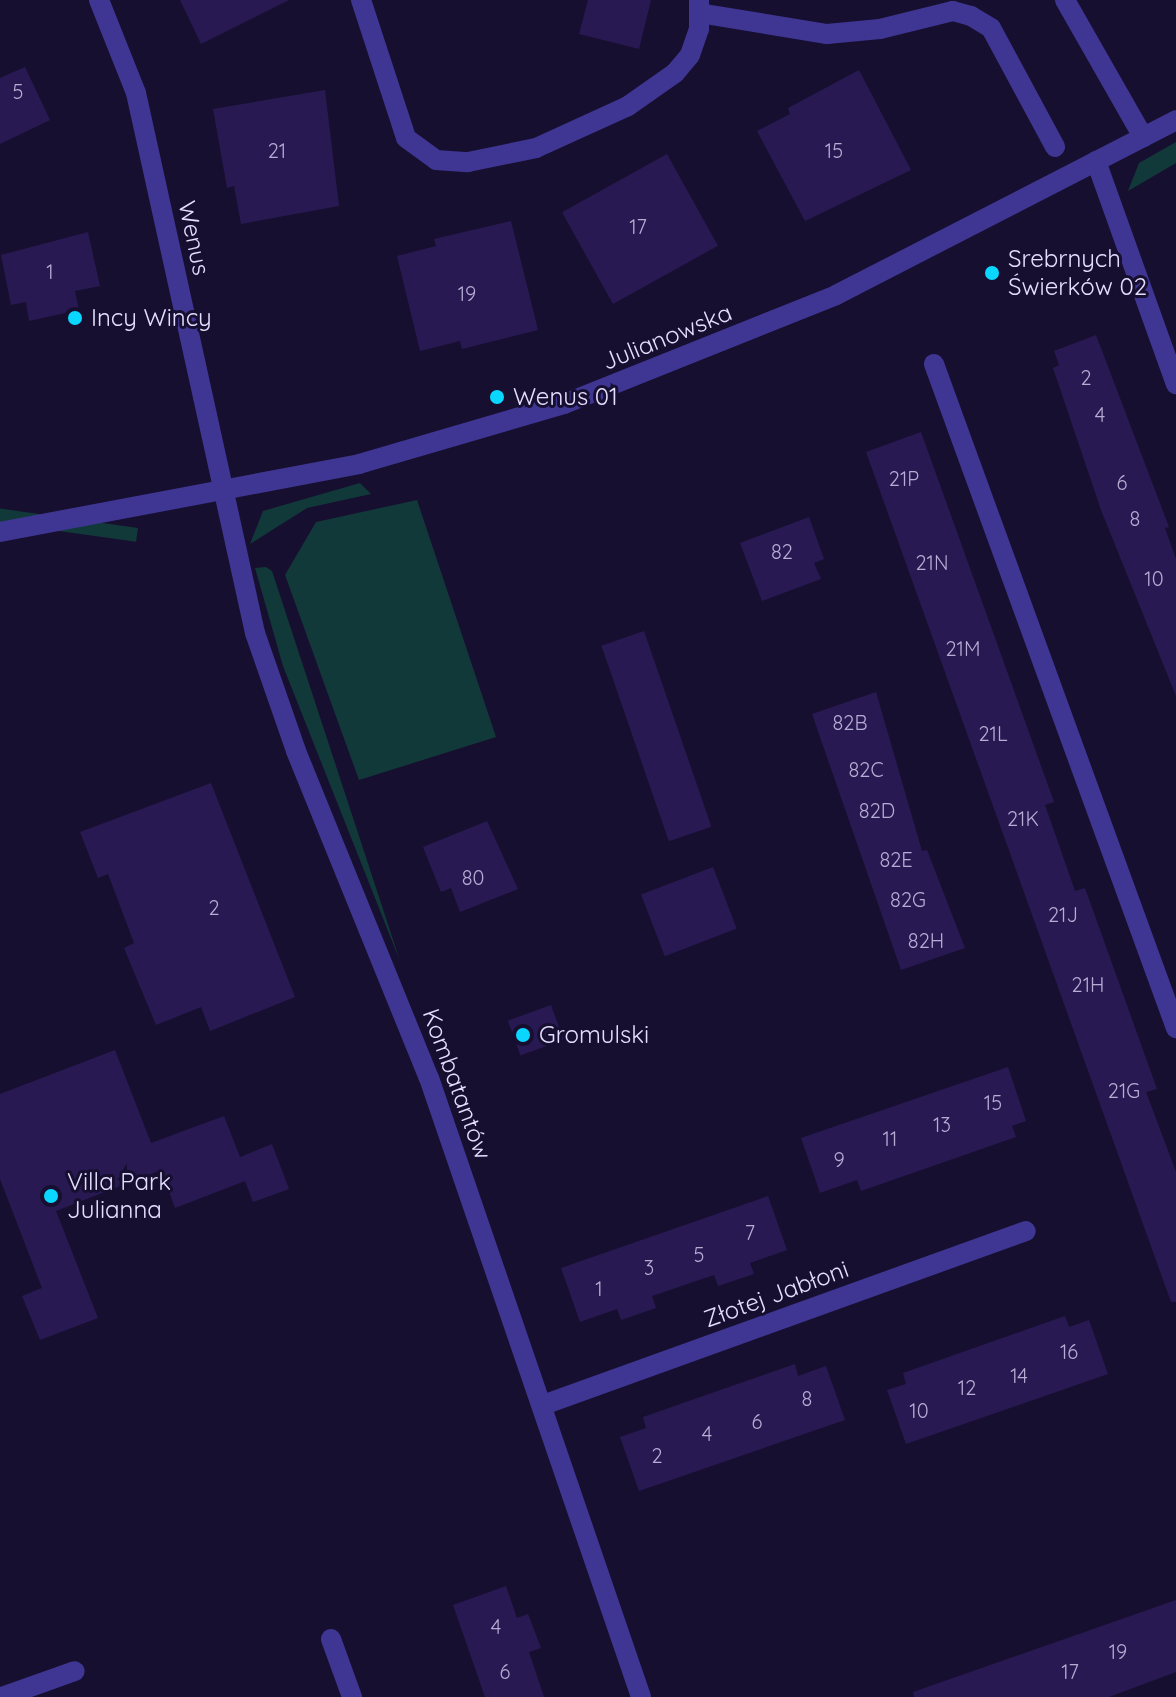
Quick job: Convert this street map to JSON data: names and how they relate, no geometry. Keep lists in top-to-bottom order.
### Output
{
  "streets": {
    "street": [
      "Wenus",
      "Julianowska",
      "Kombatantów",
      "Złotej Jabłoni"
    ]
  },
  "crossings": [
    ["Wenus", "Julianowska"],
    ["Wenus", "Kombatantów"],
    ["Julianowska", "Kombatantów"],
    ["Kombatantów", "Złotej Jabłoni"]
  ],
  "places": [
    "Srebrnych Świerków 02",
    "Incy Wincy",
    "Wenus 01",
    "Gromulski",
    "Villa Park Julianna"
  ],
  "house_numbers": [
    "5",
    "21",
    "15",
    "17",
    "1",
    "19",
    "2",
    "4",
    "21P",
    "6",
    "8",
    "82",
    "21N",
    "10",
    "21M",
    "82B",
    "21L",
    "82C",
    "82D",
    "21K",
    "82E",
    "80",
    "82G",
    "2",
    "21J",
    "82H",
    "21H",
    "21G",
    "15",
    "13",
    "11",
    "9",
    "7",
    "5",
    "3",
    "1",
    "16",
    "14",
    "12",
    "8",
    "10",
    "6",
    "4",
    "2",
    "4",
    "19",
    "6",
    "17"
  ]
}
